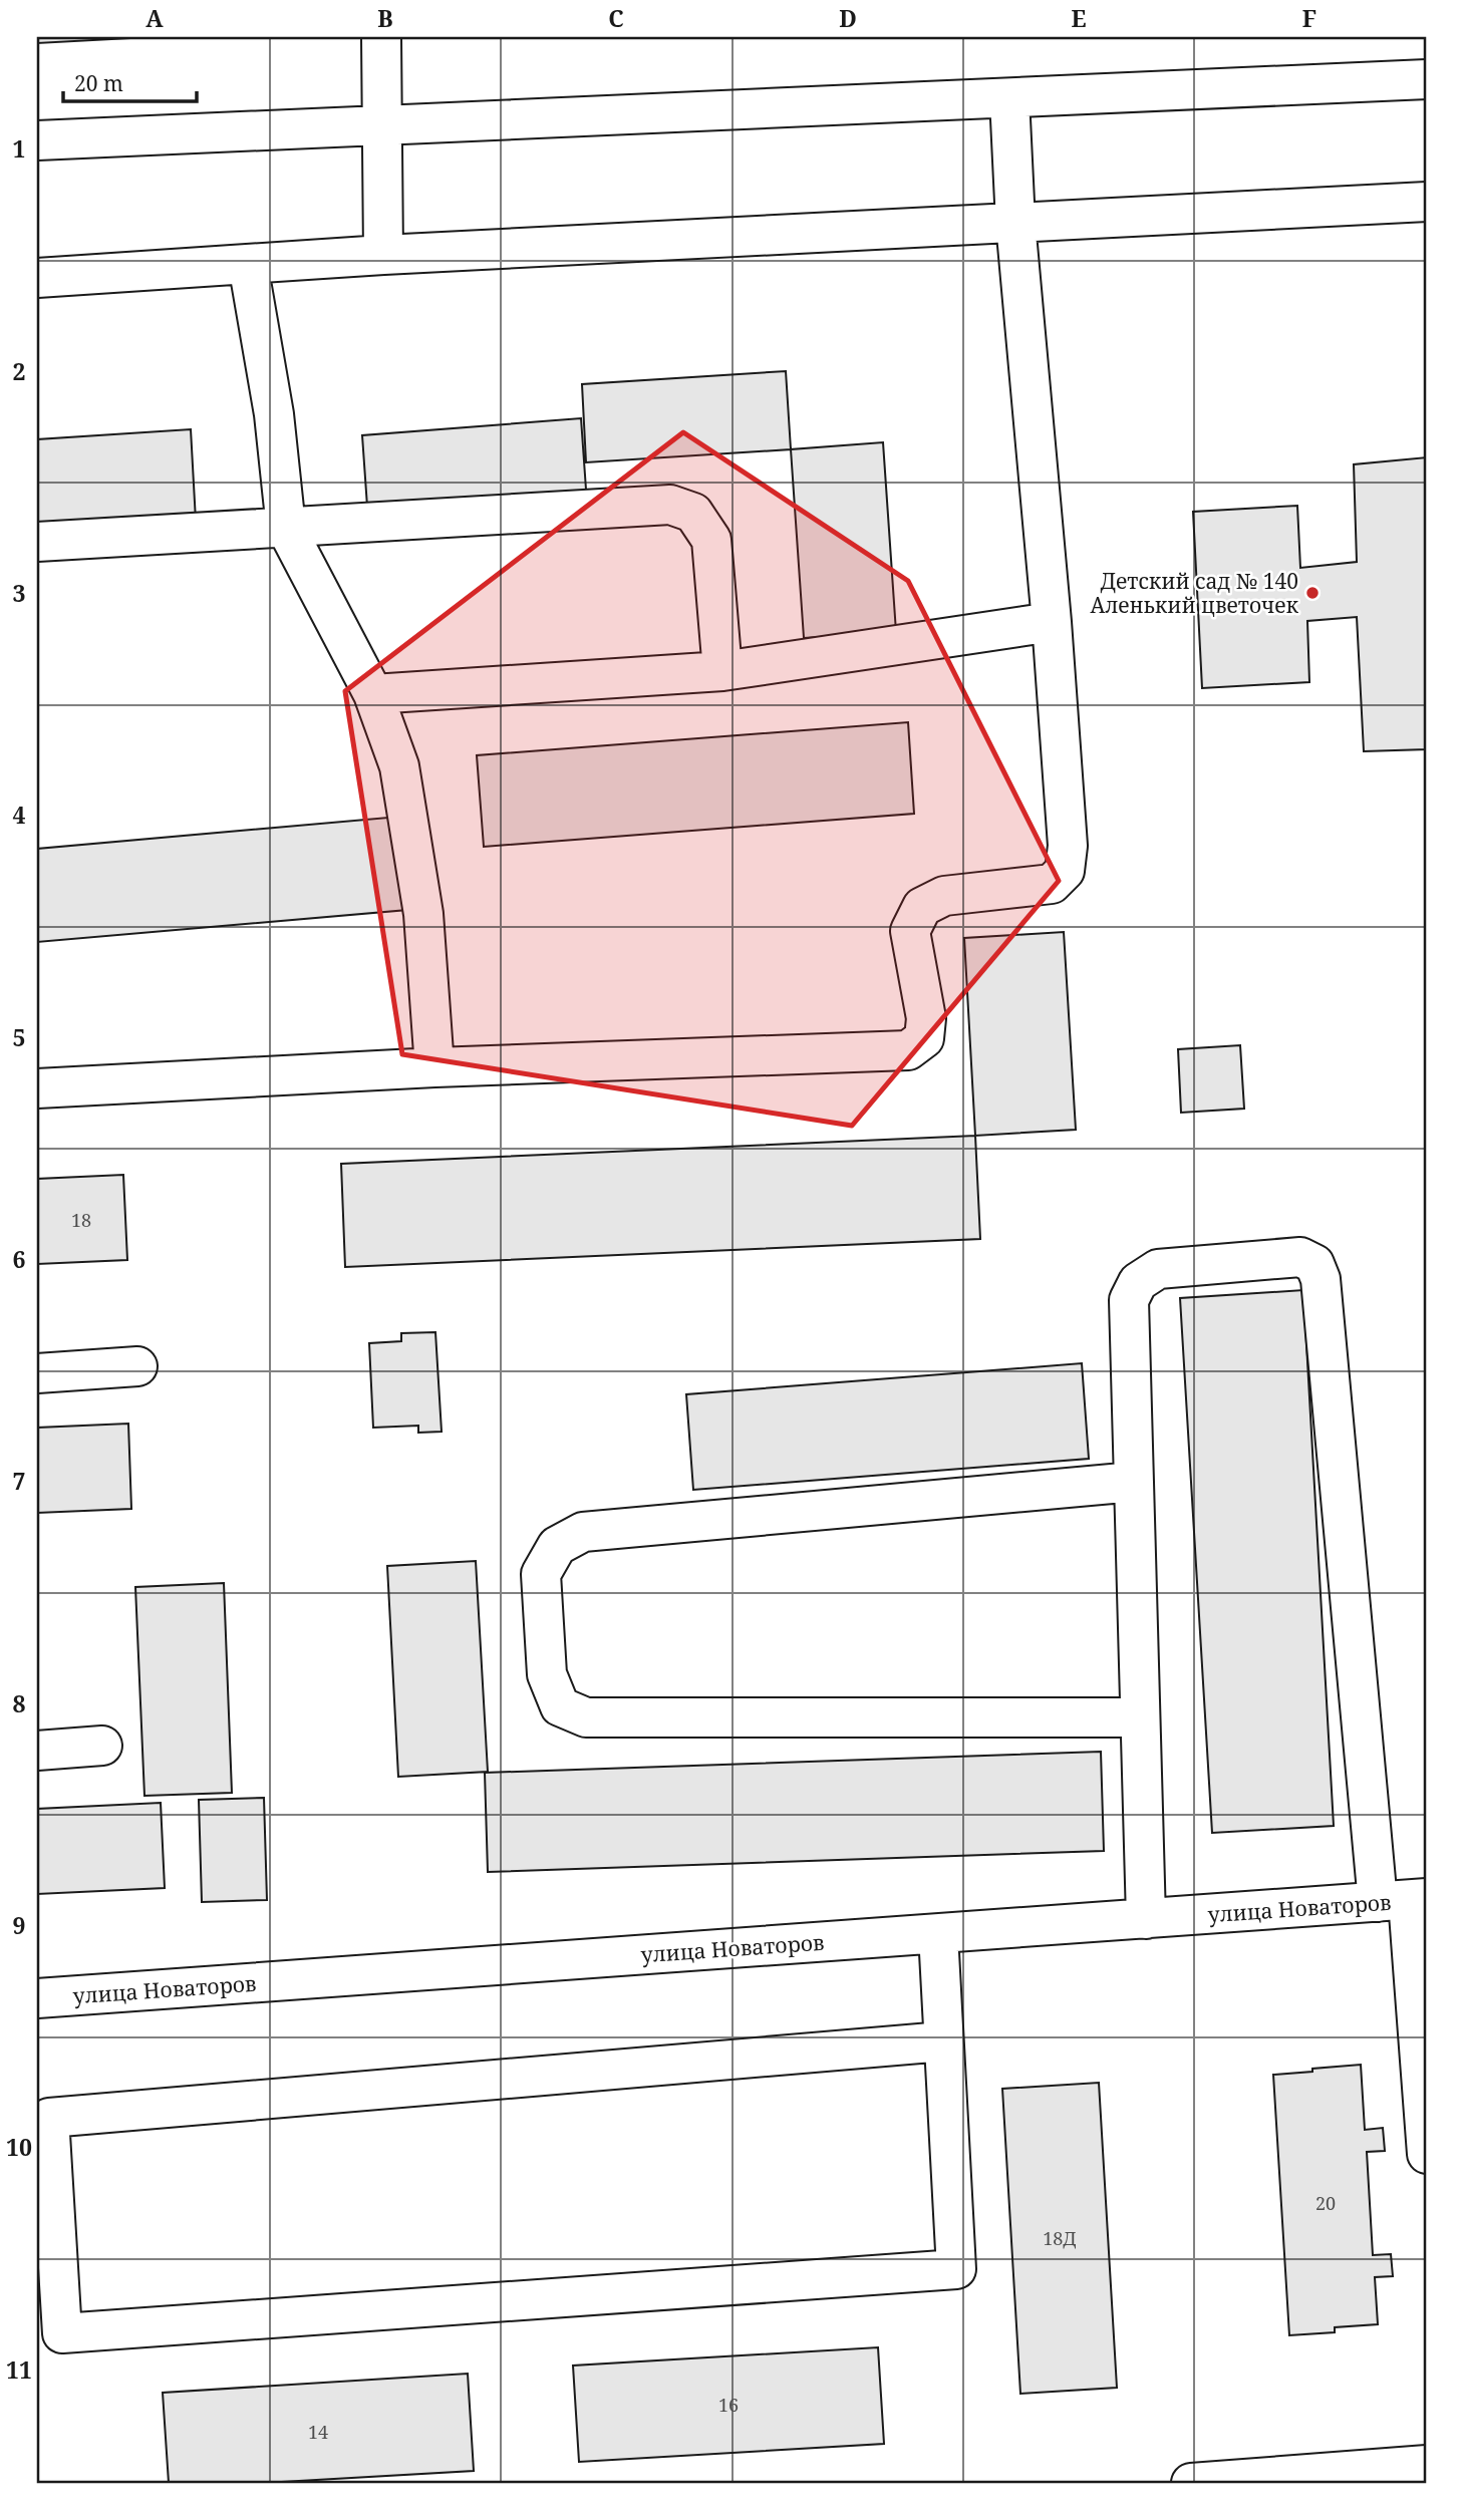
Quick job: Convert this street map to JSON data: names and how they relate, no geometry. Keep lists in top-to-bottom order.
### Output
{
  "streets": {
    "street": ["улица Новаторов"]
  },
  "places": ["Детский сад № 140 Аленький цветочек"],
  "house_numbers": [
    "18",
    "20",
    "18Д",
    "16",
    "14"
  ],
  "scale_bar": "20 m",
  "grid": {
    "columns": [
      "A",
      "B",
      "C",
      "D",
      "E",
      "F"
    ],
    "rows": [
      "1",
      "2",
      "3",
      "4",
      "5",
      "6",
      "7",
      "8",
      "9",
      "10",
      "11"
    ]
  }
}
